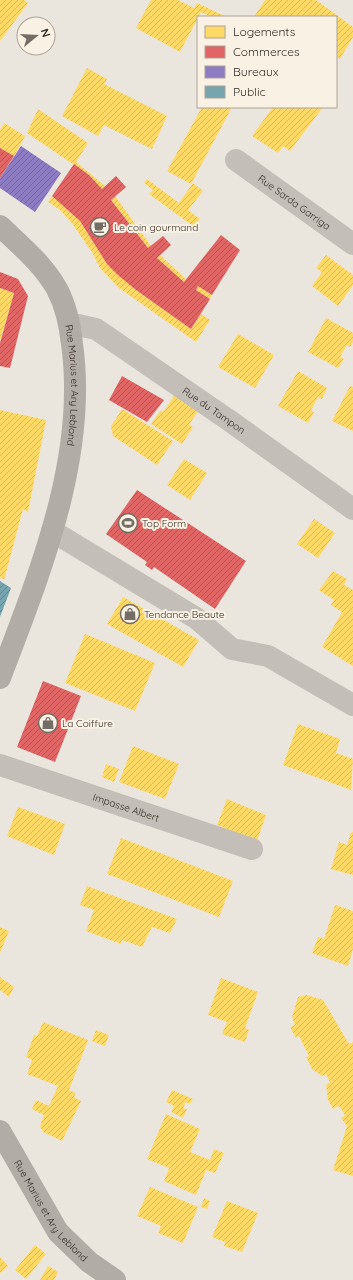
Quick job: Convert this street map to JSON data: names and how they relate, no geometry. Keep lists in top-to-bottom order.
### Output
{
  "streets": {
    "main road": ["Rue Marius et Ary Leblond"],
    "street": ["Rue Sarda Garriga", "Rue du Tampon", "Impasse Albert"]
  },
  "crossings": [
    ["Rue Marius et Ary Leblond", "Rue du Tampon"]
  ],
  "places": {
    "cafe": ["Le coin gourmand"],
    "sports": ["Top Form"],
    "shop": ["Tendance Beaute", "La Coiffure"]
  },
  "legend": [
    "Logements",
    "Commerces",
    "Bureaux",
    "Public"
  ],
  "north": "right"
}
